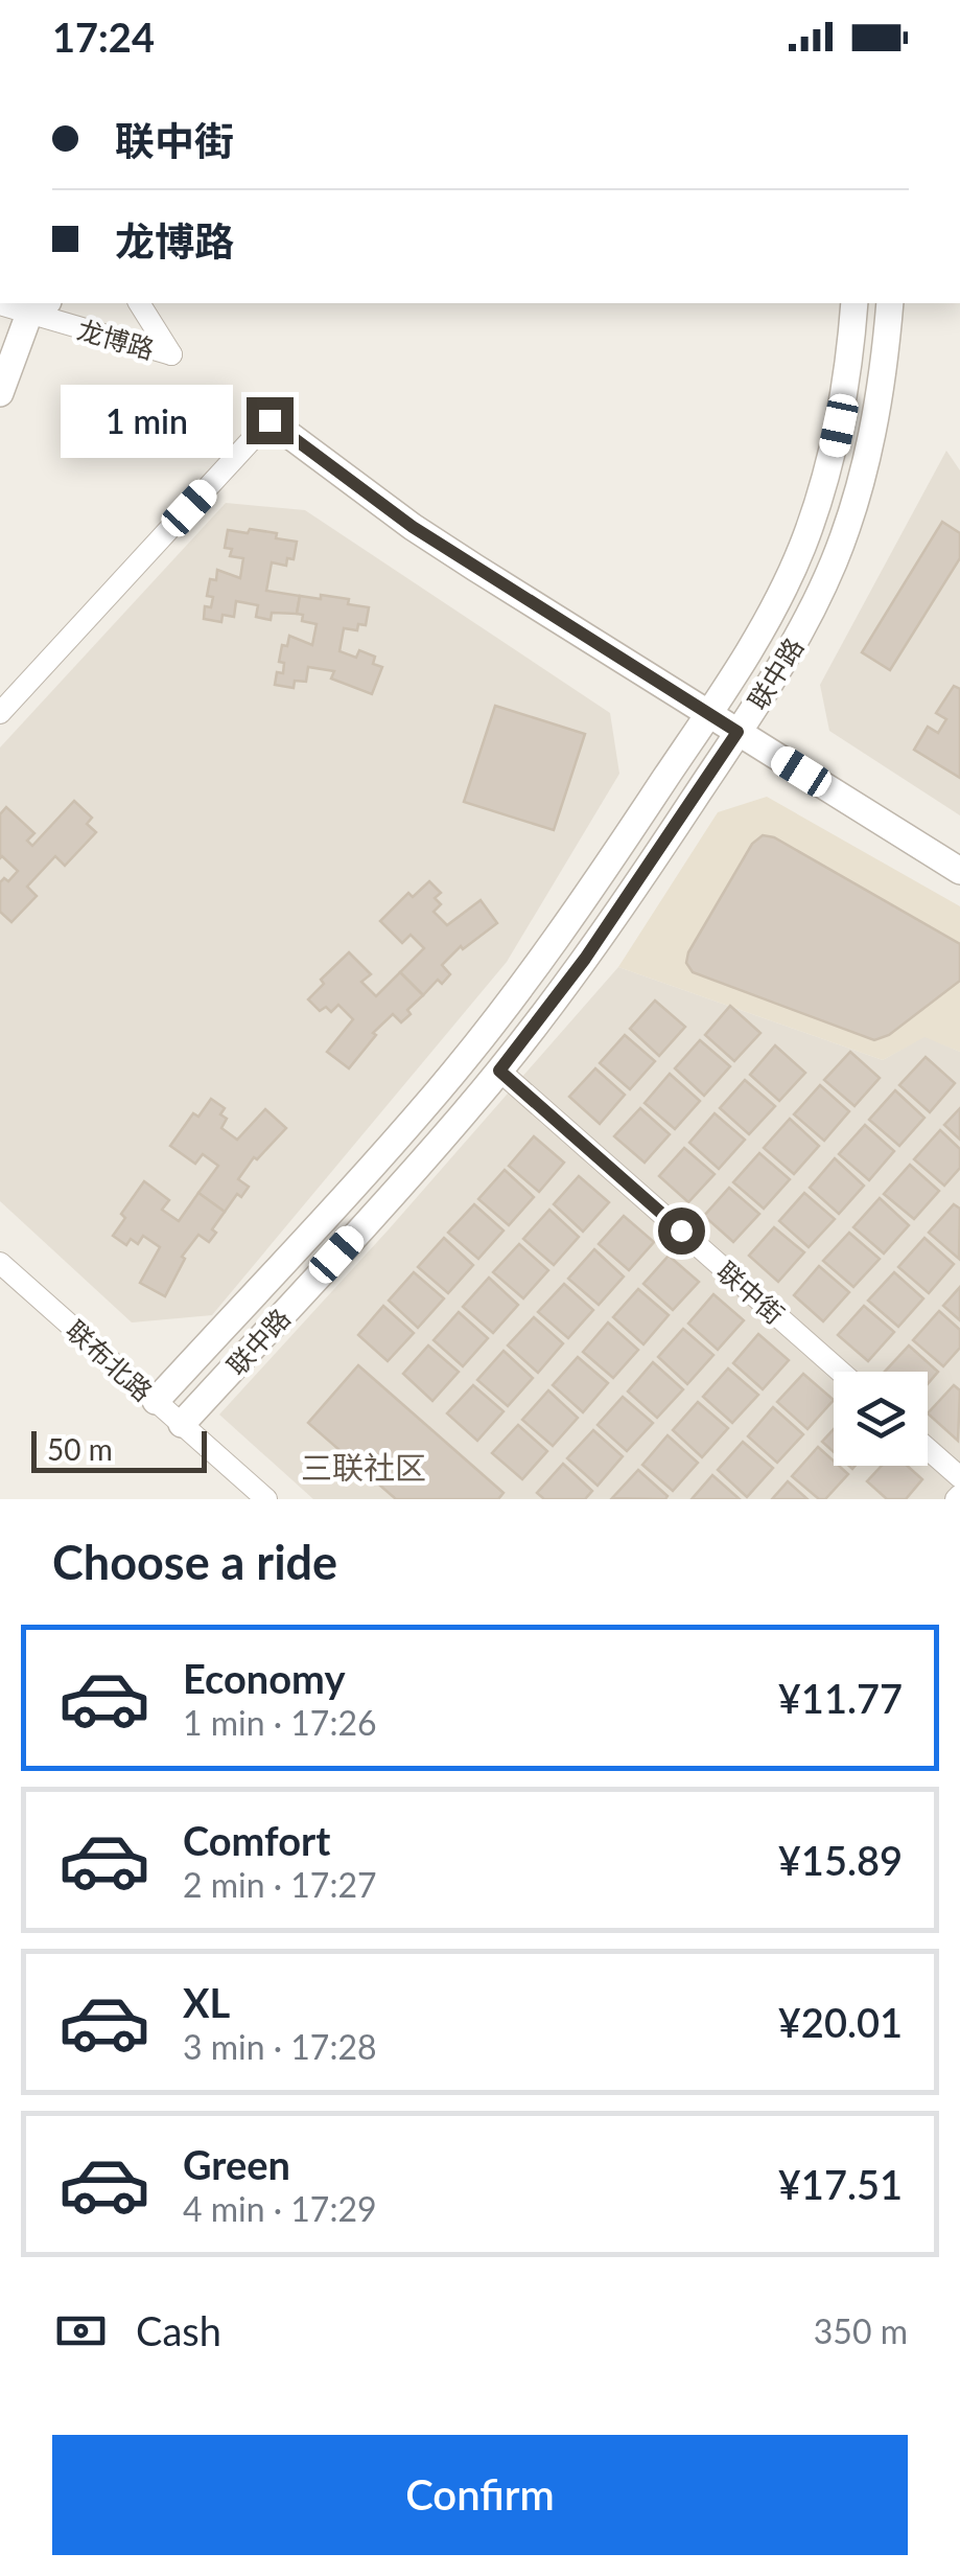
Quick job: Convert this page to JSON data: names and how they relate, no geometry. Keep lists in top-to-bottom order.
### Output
{
  "streets": {
    "street": [
      "龙博路",
      "联中路",
      "联中街",
      "联布北路"
    ]
  },
  "crossings": [
    ["联中路", "联中街"],
    ["联中路", "联布北路"]
  ],
  "districts": ["三联社区"],
  "scale_bar": "50 m",
  "page": {
    "status": "17:24",
    "banner": ["联中街", "龙博路"],
    "bubble": "1 min",
    "scale": "50 m",
    "heading": "Choose a ride",
    "list": [
      {
        "name": "Economy",
        "note": "1 min · 17:26",
        "value": "¥11.77"
      },
      {
        "name": "Comfort",
        "note": "2 min · 17:27",
        "value": "¥15.89"
      },
      {
        "name": "XL",
        "note": "3 min · 17:28",
        "value": "¥20.01"
      },
      {
        "name": "Green",
        "note": "4 min · 17:29",
        "value": "¥17.51"
      }
    ],
    "pay": ["Cash", "350 m"],
    "buttons": "Confirm"
  }
}
